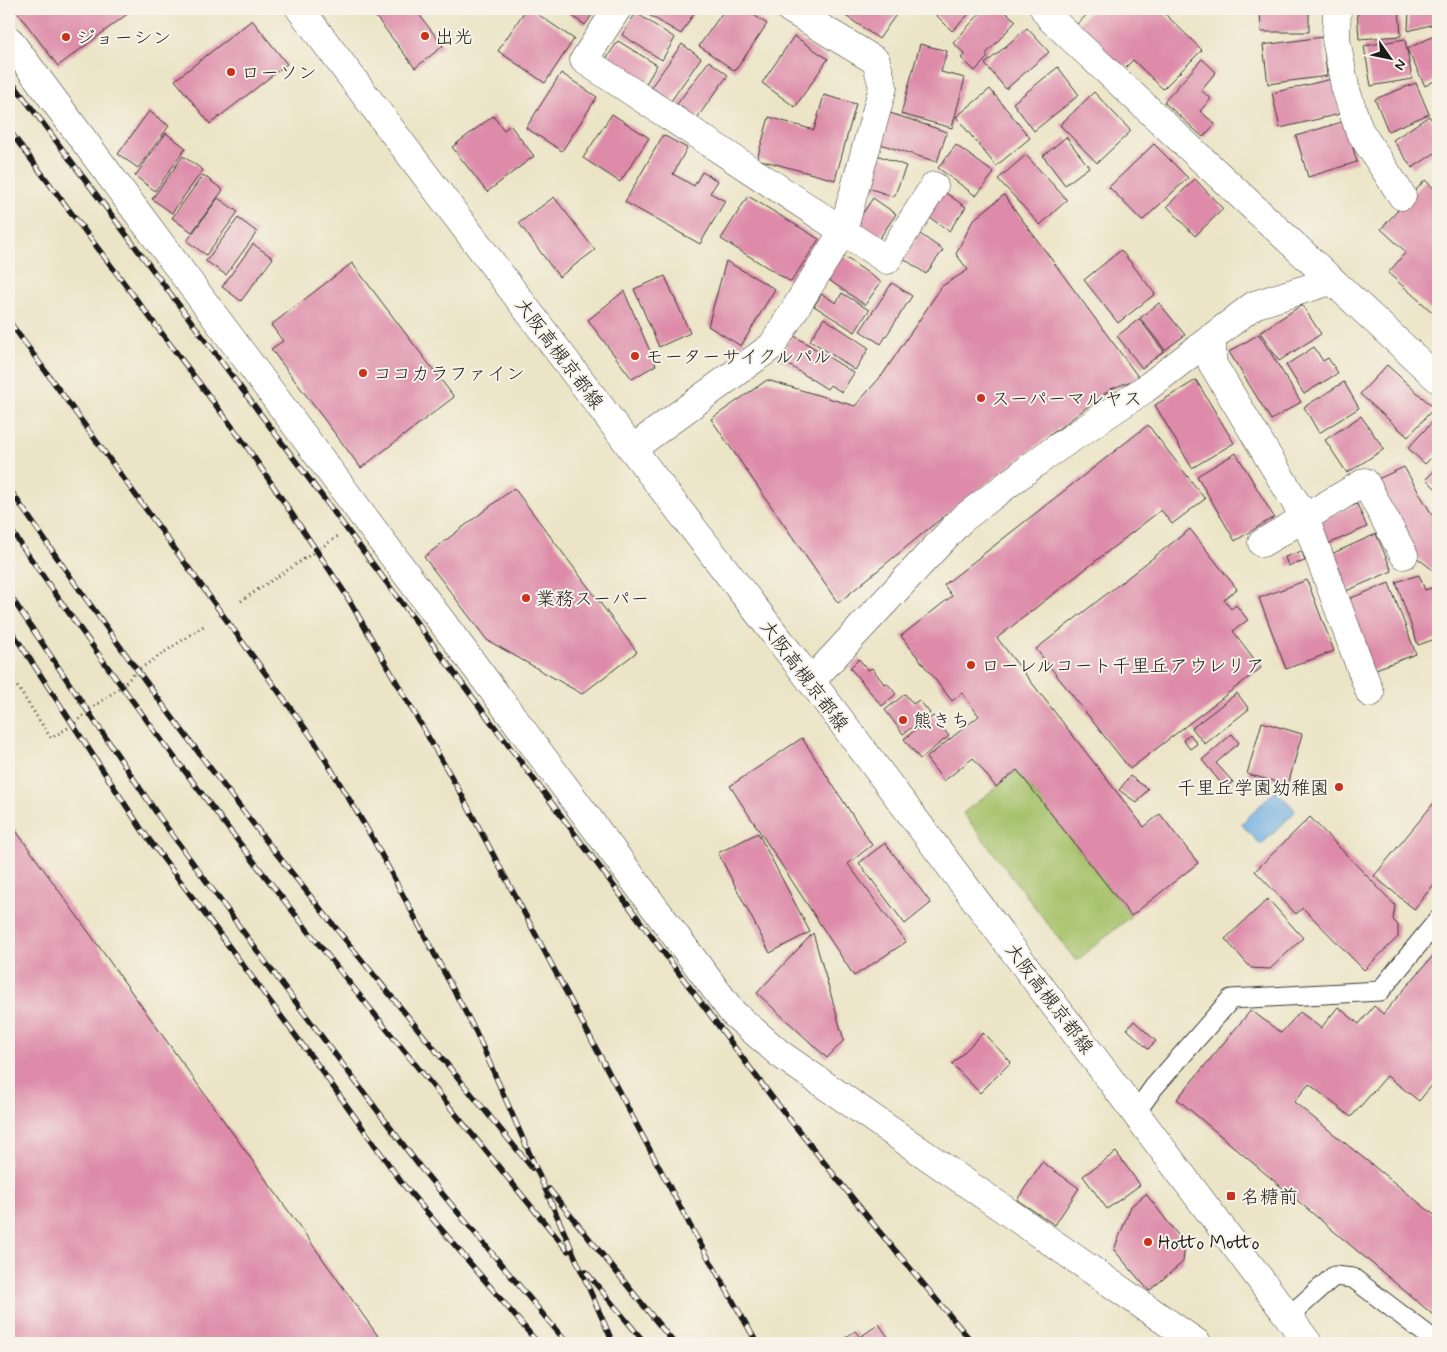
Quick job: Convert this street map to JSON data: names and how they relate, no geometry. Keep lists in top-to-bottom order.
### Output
{
  "streets": {
    "street": ["大阪高槻京都線"]
  },
  "places": {
    "other": [
      "出光",
      "ジョーシン",
      "ローソン",
      "モーターサイクルパル",
      "ココカラファイン",
      "スーパーマルヤス",
      "業務スーパー",
      "ローレルコート千里丘アウレリア",
      "熊きち",
      "千里丘学園幼稚園",
      "Hotto Motto"
    ],
    "transit": ["名糖前"]
  },
  "north": "bottom right"
}
